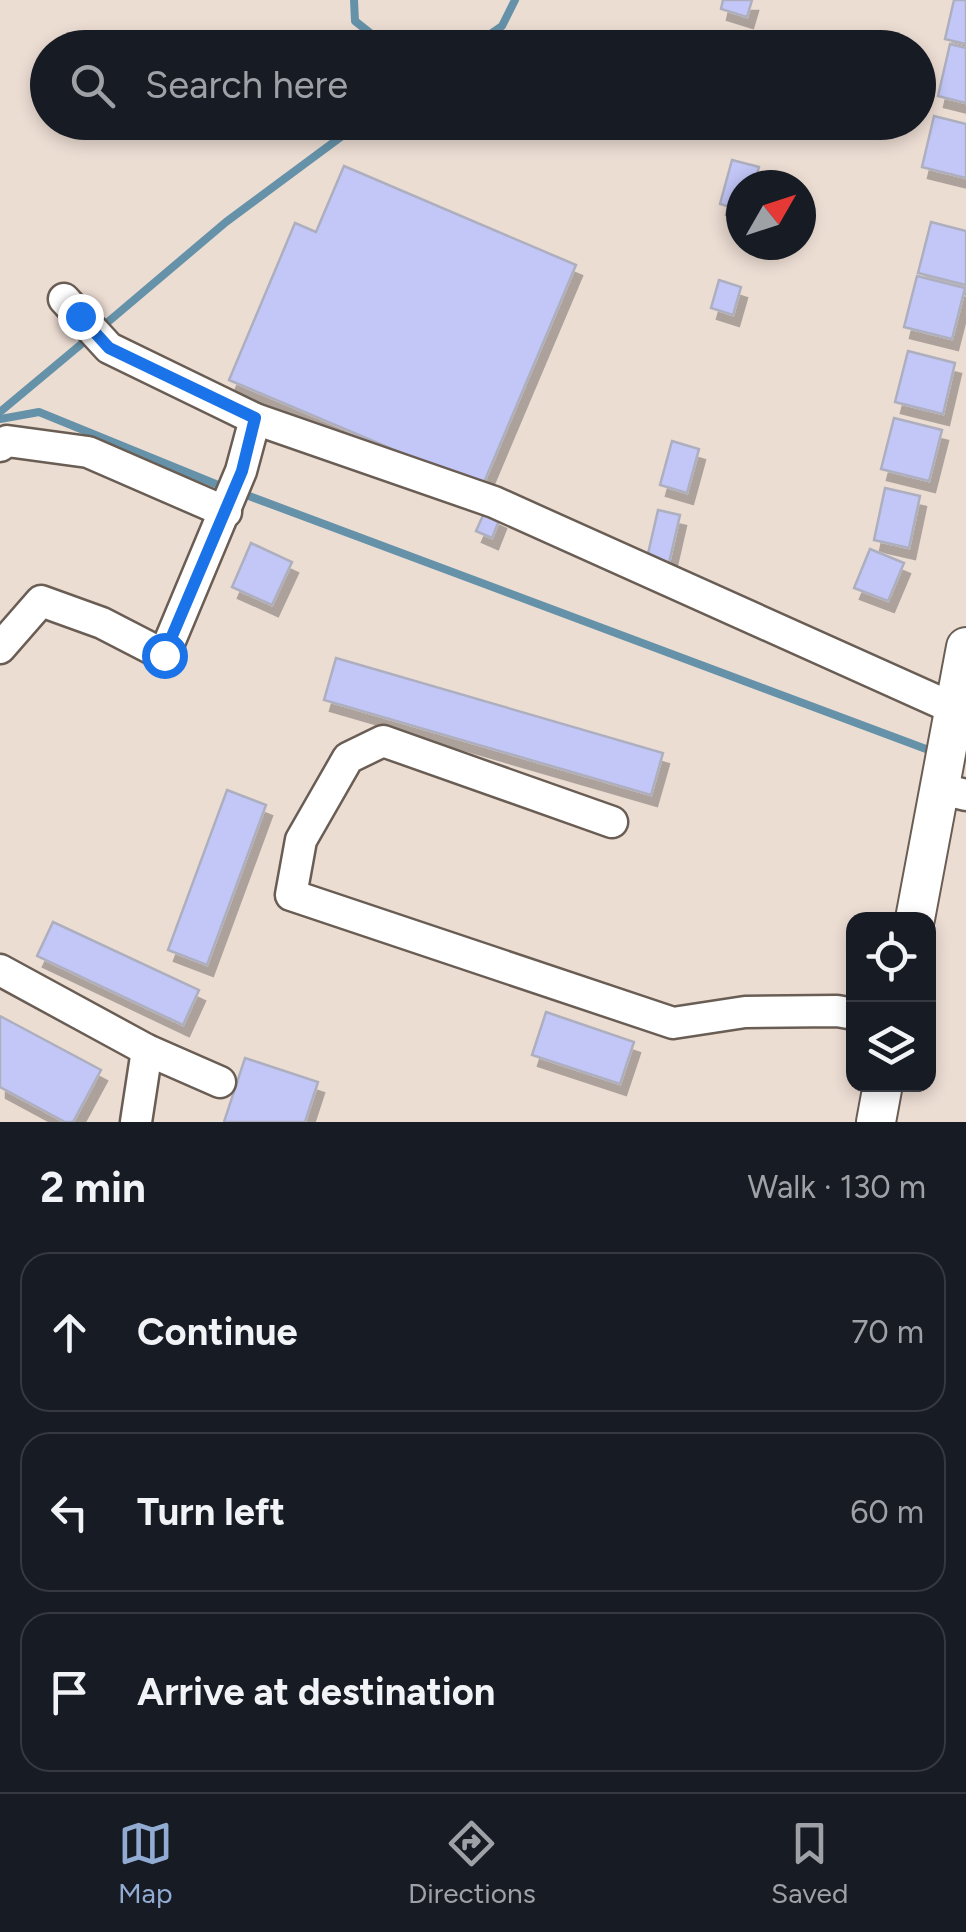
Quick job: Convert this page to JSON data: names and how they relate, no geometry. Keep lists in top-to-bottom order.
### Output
{
  "north": "top right",
  "page": {
    "search": "Search here",
    "heading": ["2 min", "Walk · 130 m"],
    "list": [
      ["Continue", "70 m"],
      ["Turn left", "60 m"],
      "Arrive at destination"
    ],
    "nav": ["Map", "Directions", "Saved"]
  }
}
